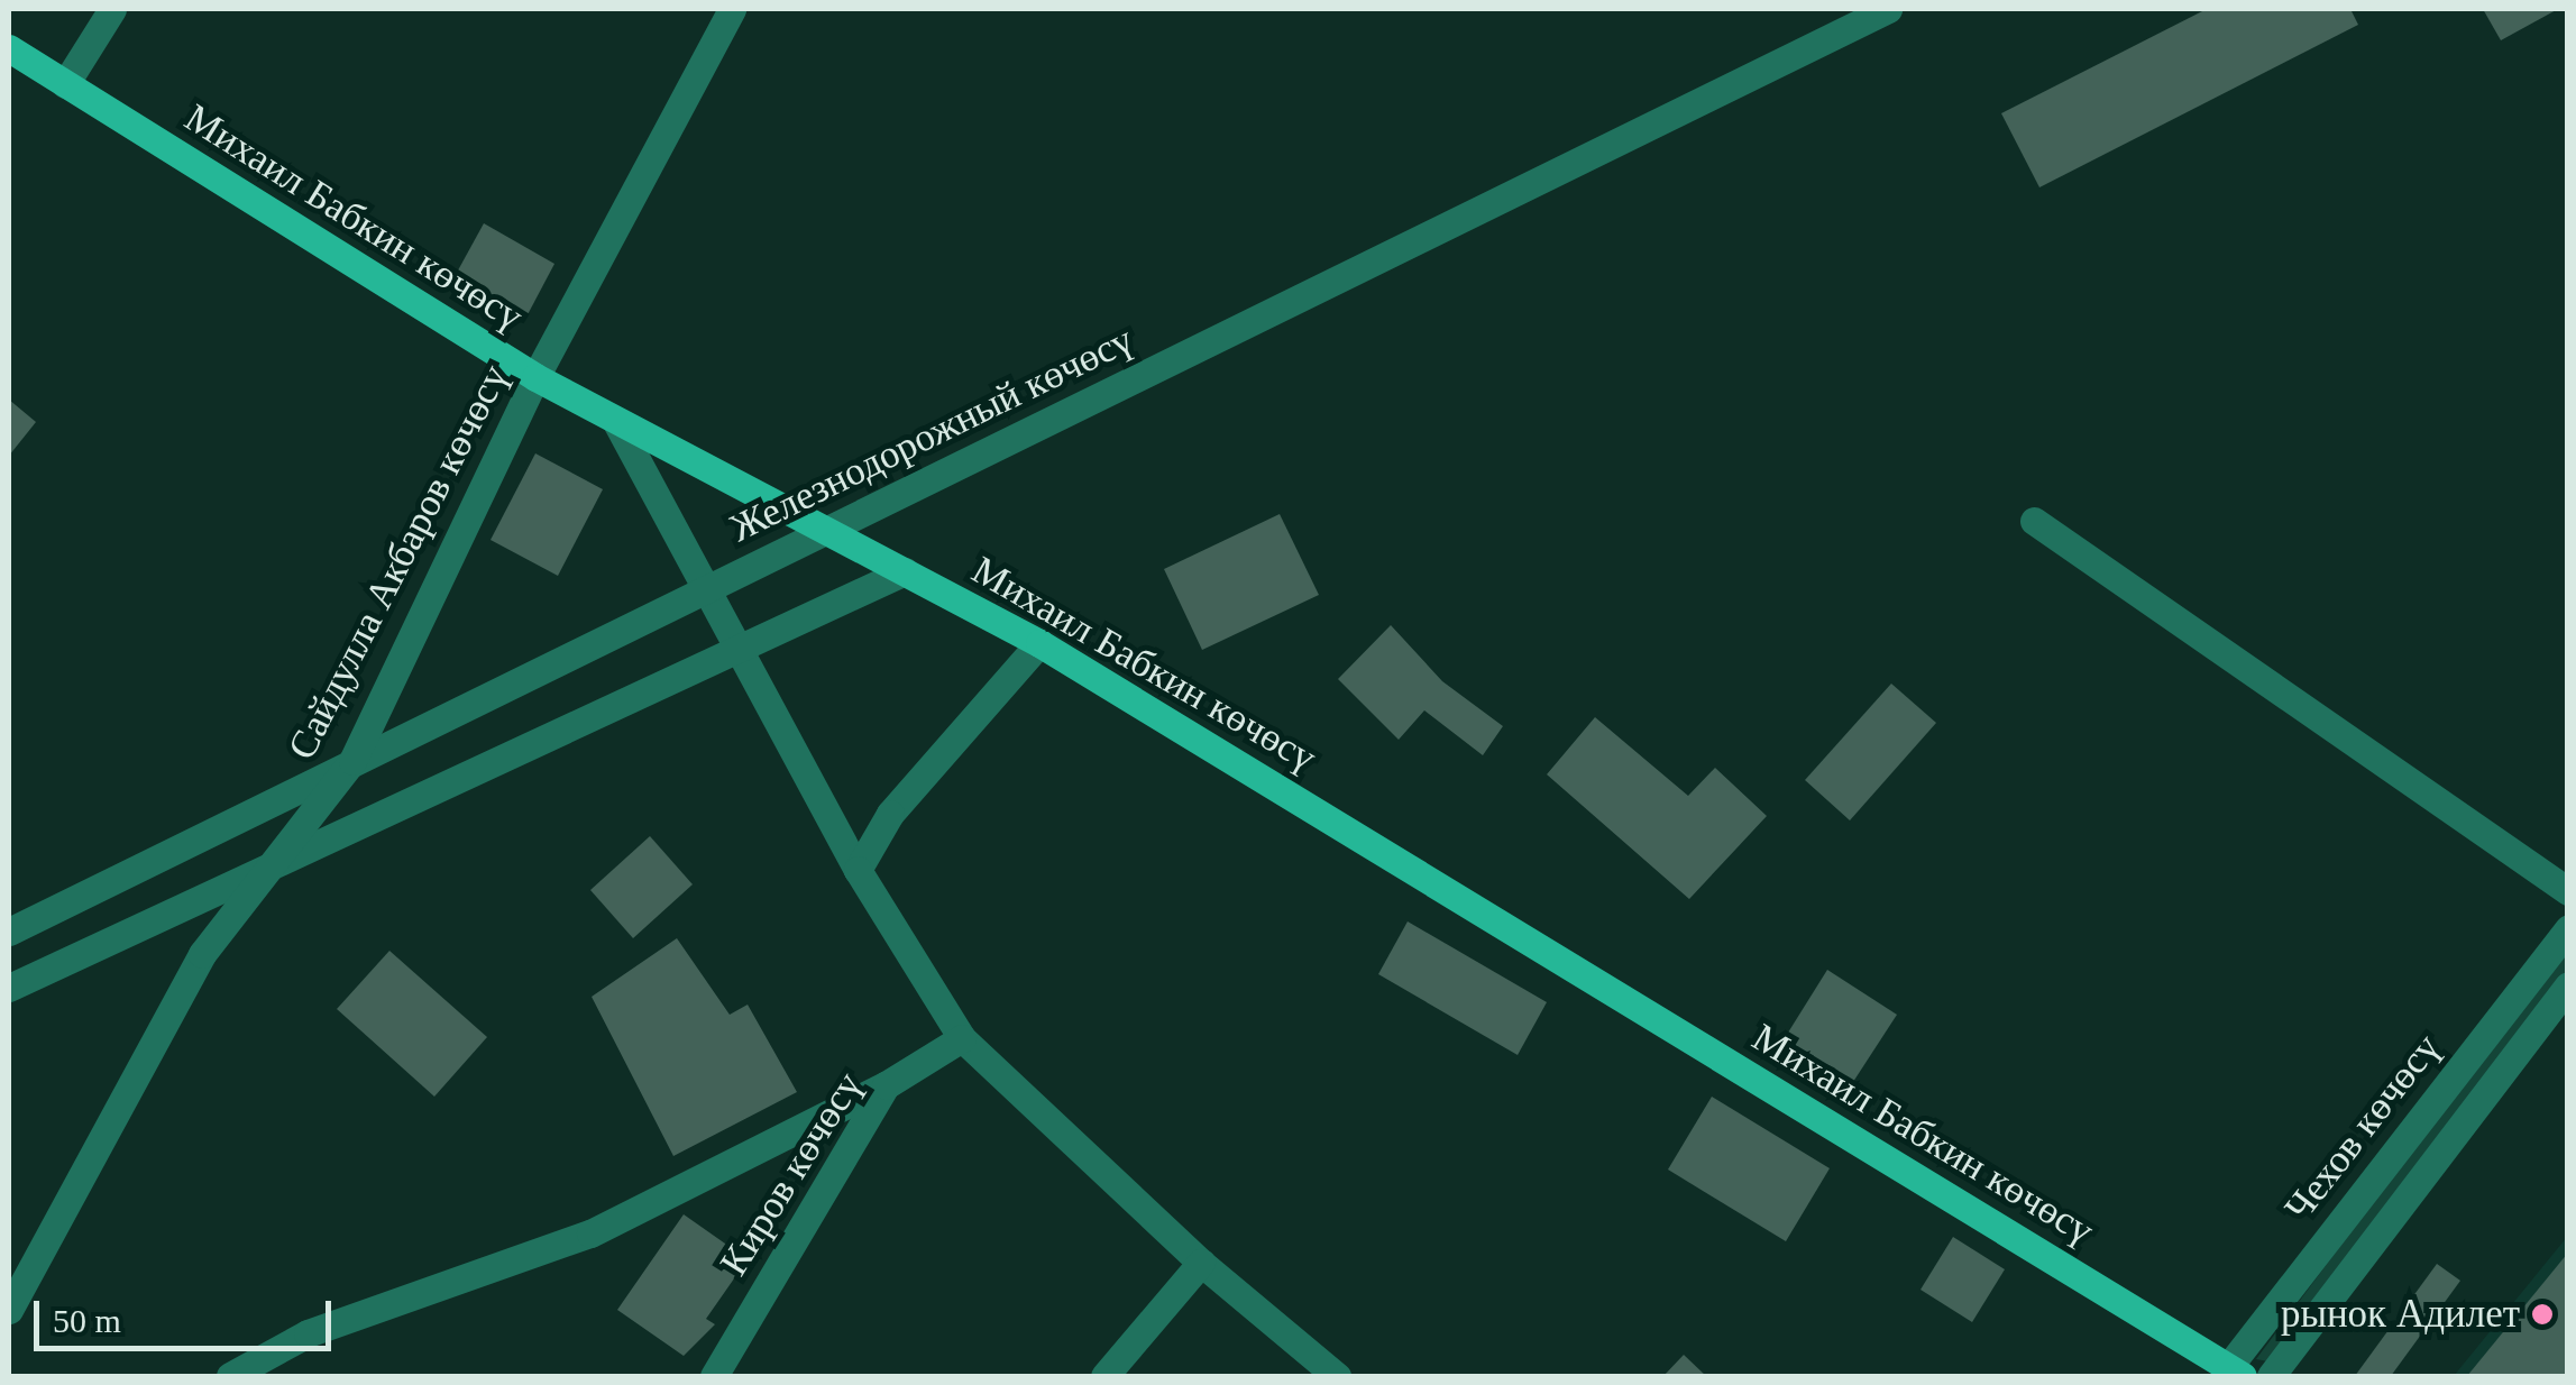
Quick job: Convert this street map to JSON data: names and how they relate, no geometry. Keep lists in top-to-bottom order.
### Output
{
  "streets": {
    "main road": ["Михаил Бабкин көчөсү"],
    "street": [
      "Железнодорожный көчөсү",
      "Сайдулла Акбаров көчөсү",
      "Чехов көчөсү",
      "Киров көчөсү"
    ]
  },
  "crossings": [
    ["Михаил Бабкин көчөсү", "Железнодорожный көчөсү"],
    ["Михаил Бабкин көчөсү", "Сайдулла Акбаров көчөсү"],
    ["Михаил Бабкин көчөсү", "Чехов көчөсү"],
    ["Железнодорожный көчөсү", "Сайдулла Акбаров көчөсү"]
  ],
  "places": ["рынок Адилет"],
  "scale_bar": "50 m"
}
